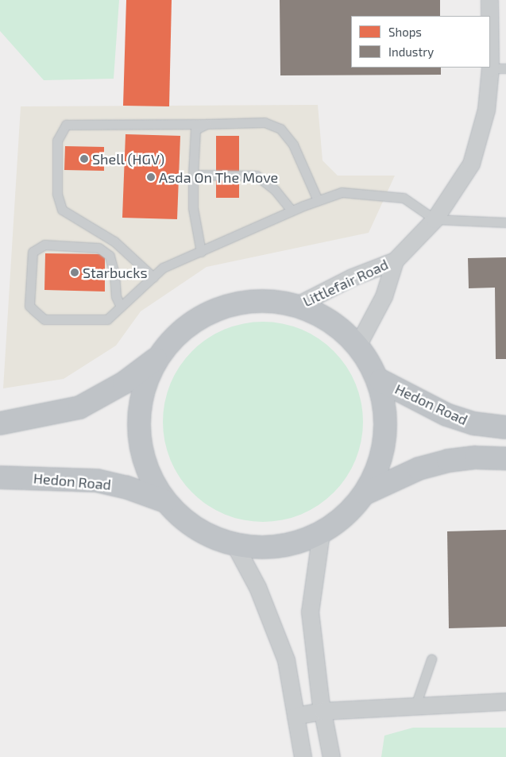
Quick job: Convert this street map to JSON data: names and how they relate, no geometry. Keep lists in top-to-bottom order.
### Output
{
  "streets": {
    "highway": ["Hedon Road"],
    "street": ["Littlefair Road"]
  },
  "places": ["Shell (HGV)", "Asda On The Move", "Starbucks"],
  "legend": ["Shops", "Industry"]
}
